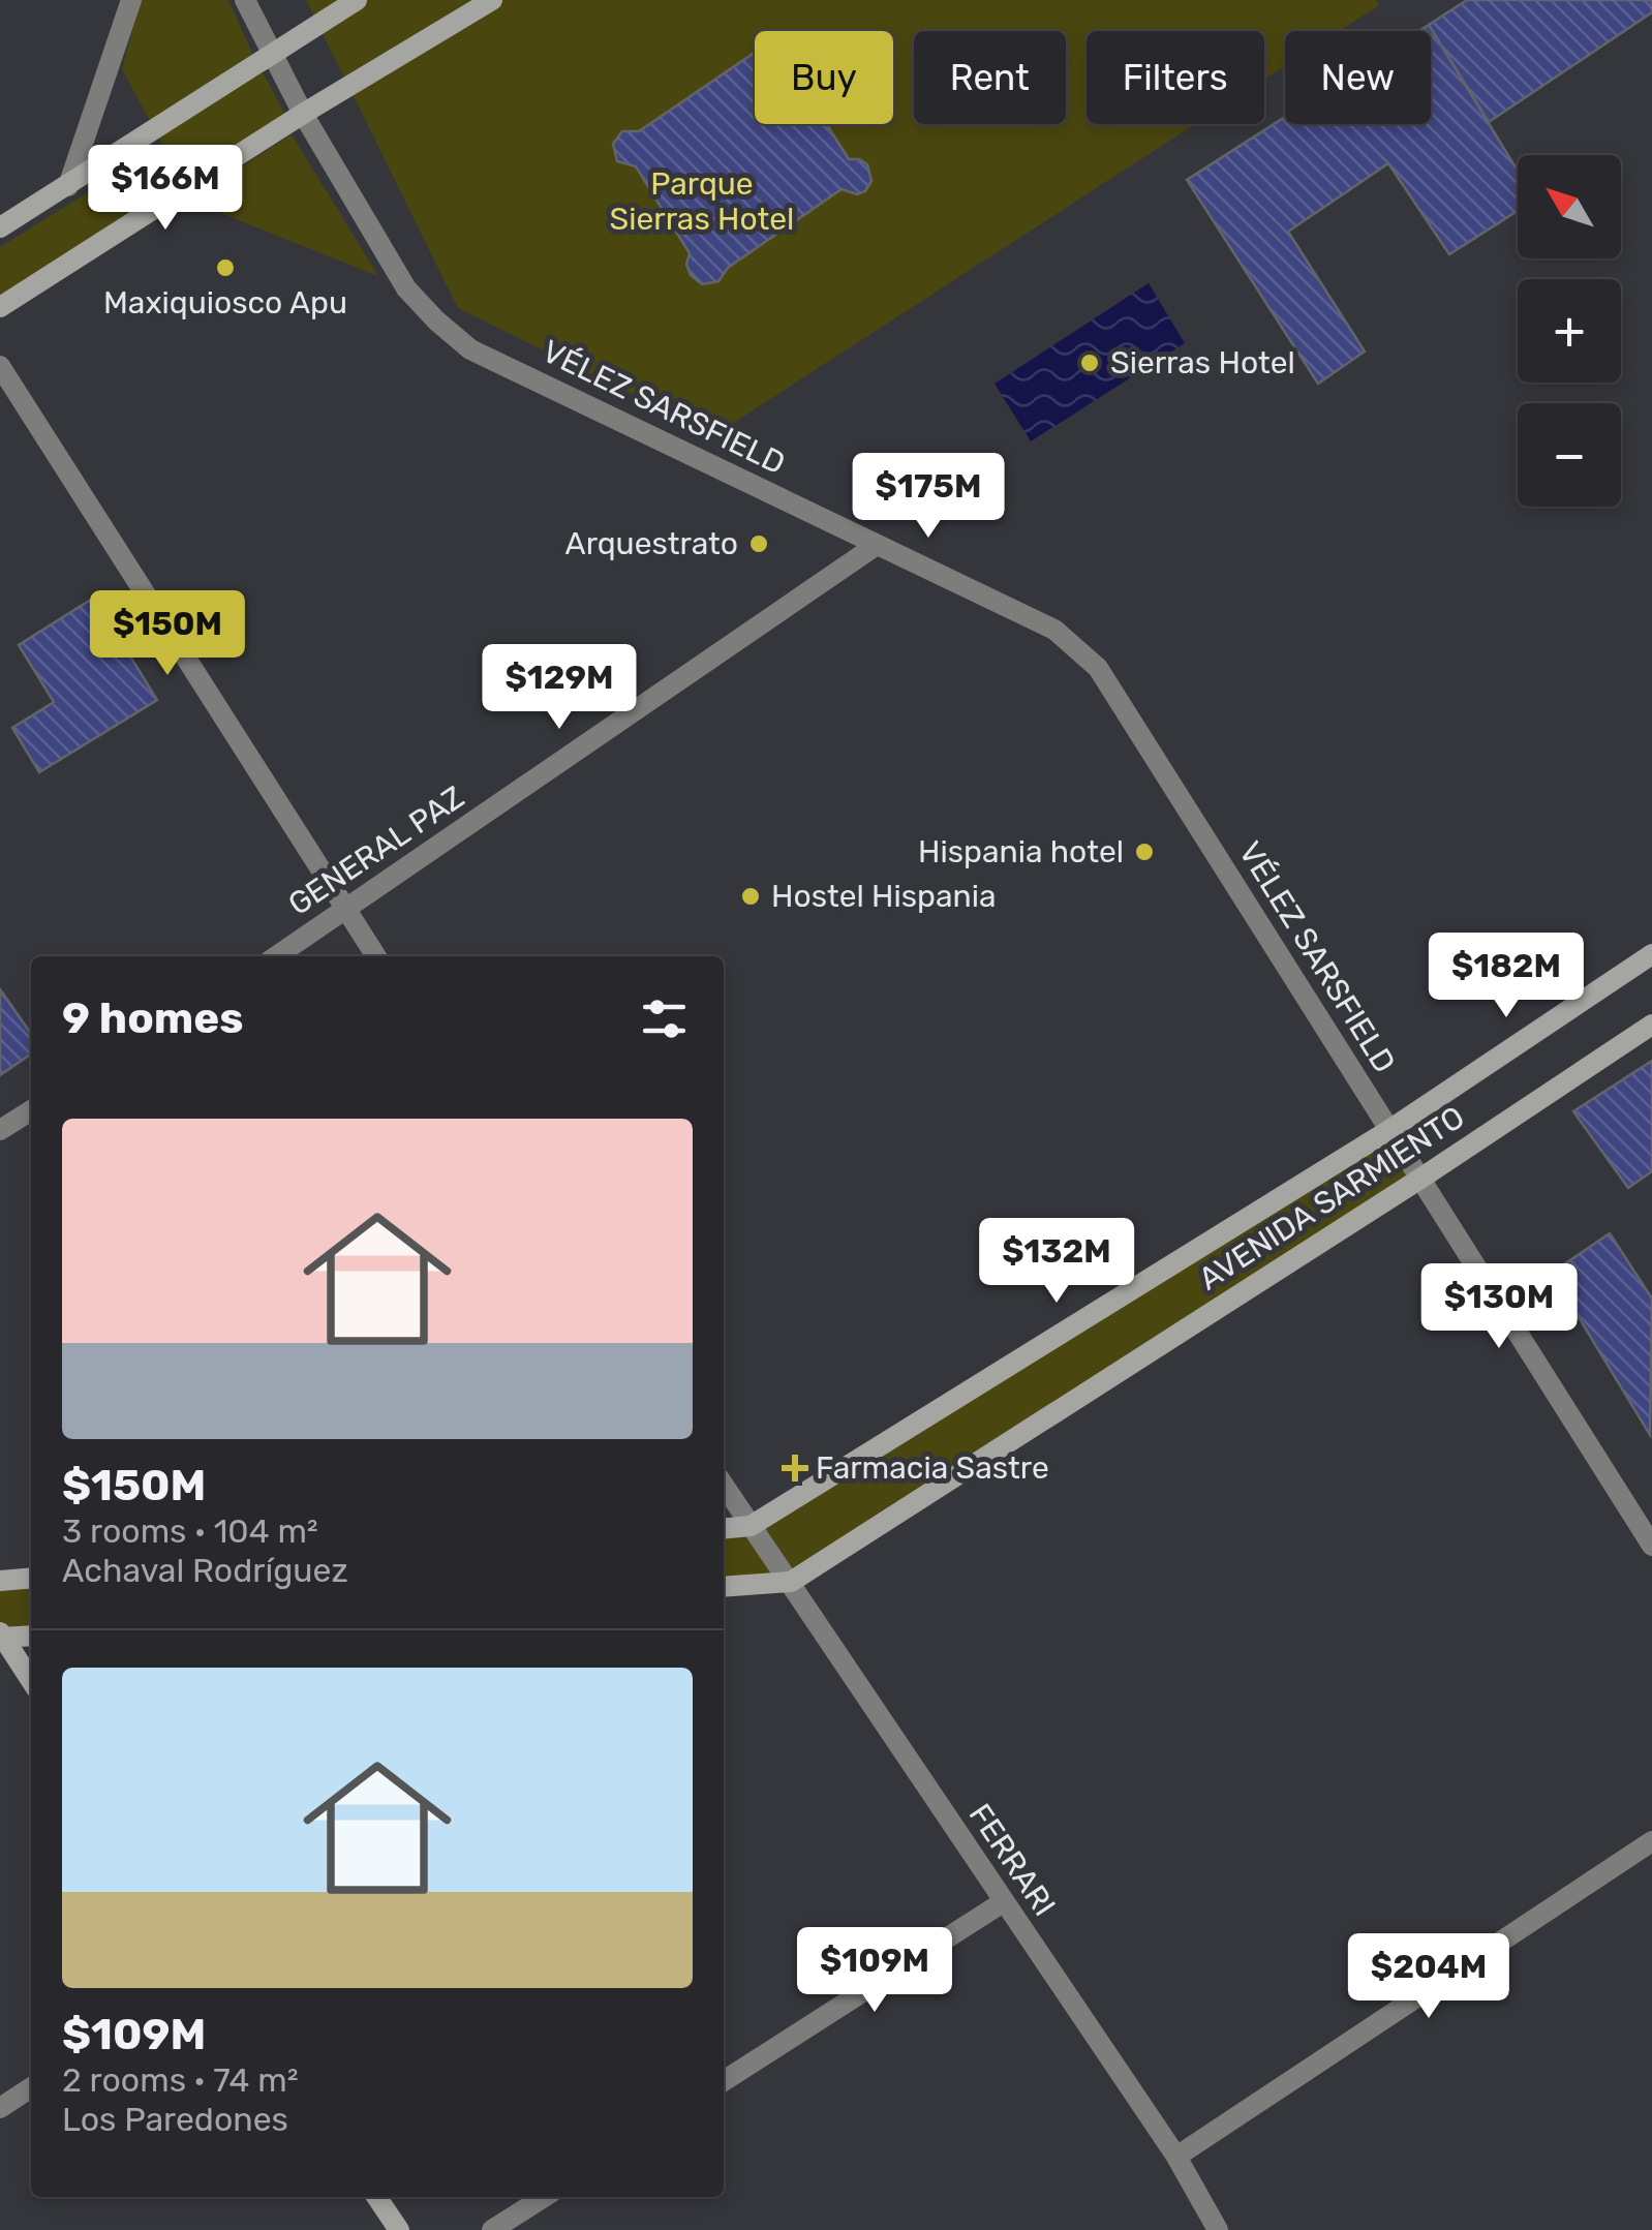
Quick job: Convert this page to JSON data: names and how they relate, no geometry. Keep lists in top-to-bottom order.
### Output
{
  "streets": {
    "street": [
      "VÉLEZ SARSFIELD",
      "GENERAL PAZ",
      "AVENIDA SARMIENTO",
      "FERRARI"
    ]
  },
  "crossings": [
    ["VÉLEZ SARSFIELD", "GENERAL PAZ"],
    ["VÉLEZ SARSFIELD", "AVENIDA SARMIENTO"],
    ["AVENIDA SARMIENTO", "FERRARI"]
  ],
  "parks": ["Parque Sierras Hotel"],
  "places": {
    "other": [
      "Maxiquiosco Apu",
      "Sierras Hotel",
      "Arquestrato",
      "Hispania hotel",
      "Hostel Hispania"
    ],
    "health": ["Farmacia Sastre"]
  },
  "north": "top left",
  "page": {
    "chip": [
      "Buy",
      "Rent",
      "Filters",
      "New"
    ],
    "price": [
      "$166M",
      "$175M",
      "$150M",
      "$129M",
      "$182M",
      "$132M",
      "$130M",
      "$109M",
      "$204M"
    ],
    "map_buttons": ["+", "−"],
    "heading": "9 homes",
    "list": [
      {
        "name": "$150M",
        "note": "3 rooms · 104 m² · Achaval Rodríguez"
      },
      {
        "name": "$109M",
        "note": "2 rooms · 74 m² · Los Paredones"
      }
    ]
  }
}
